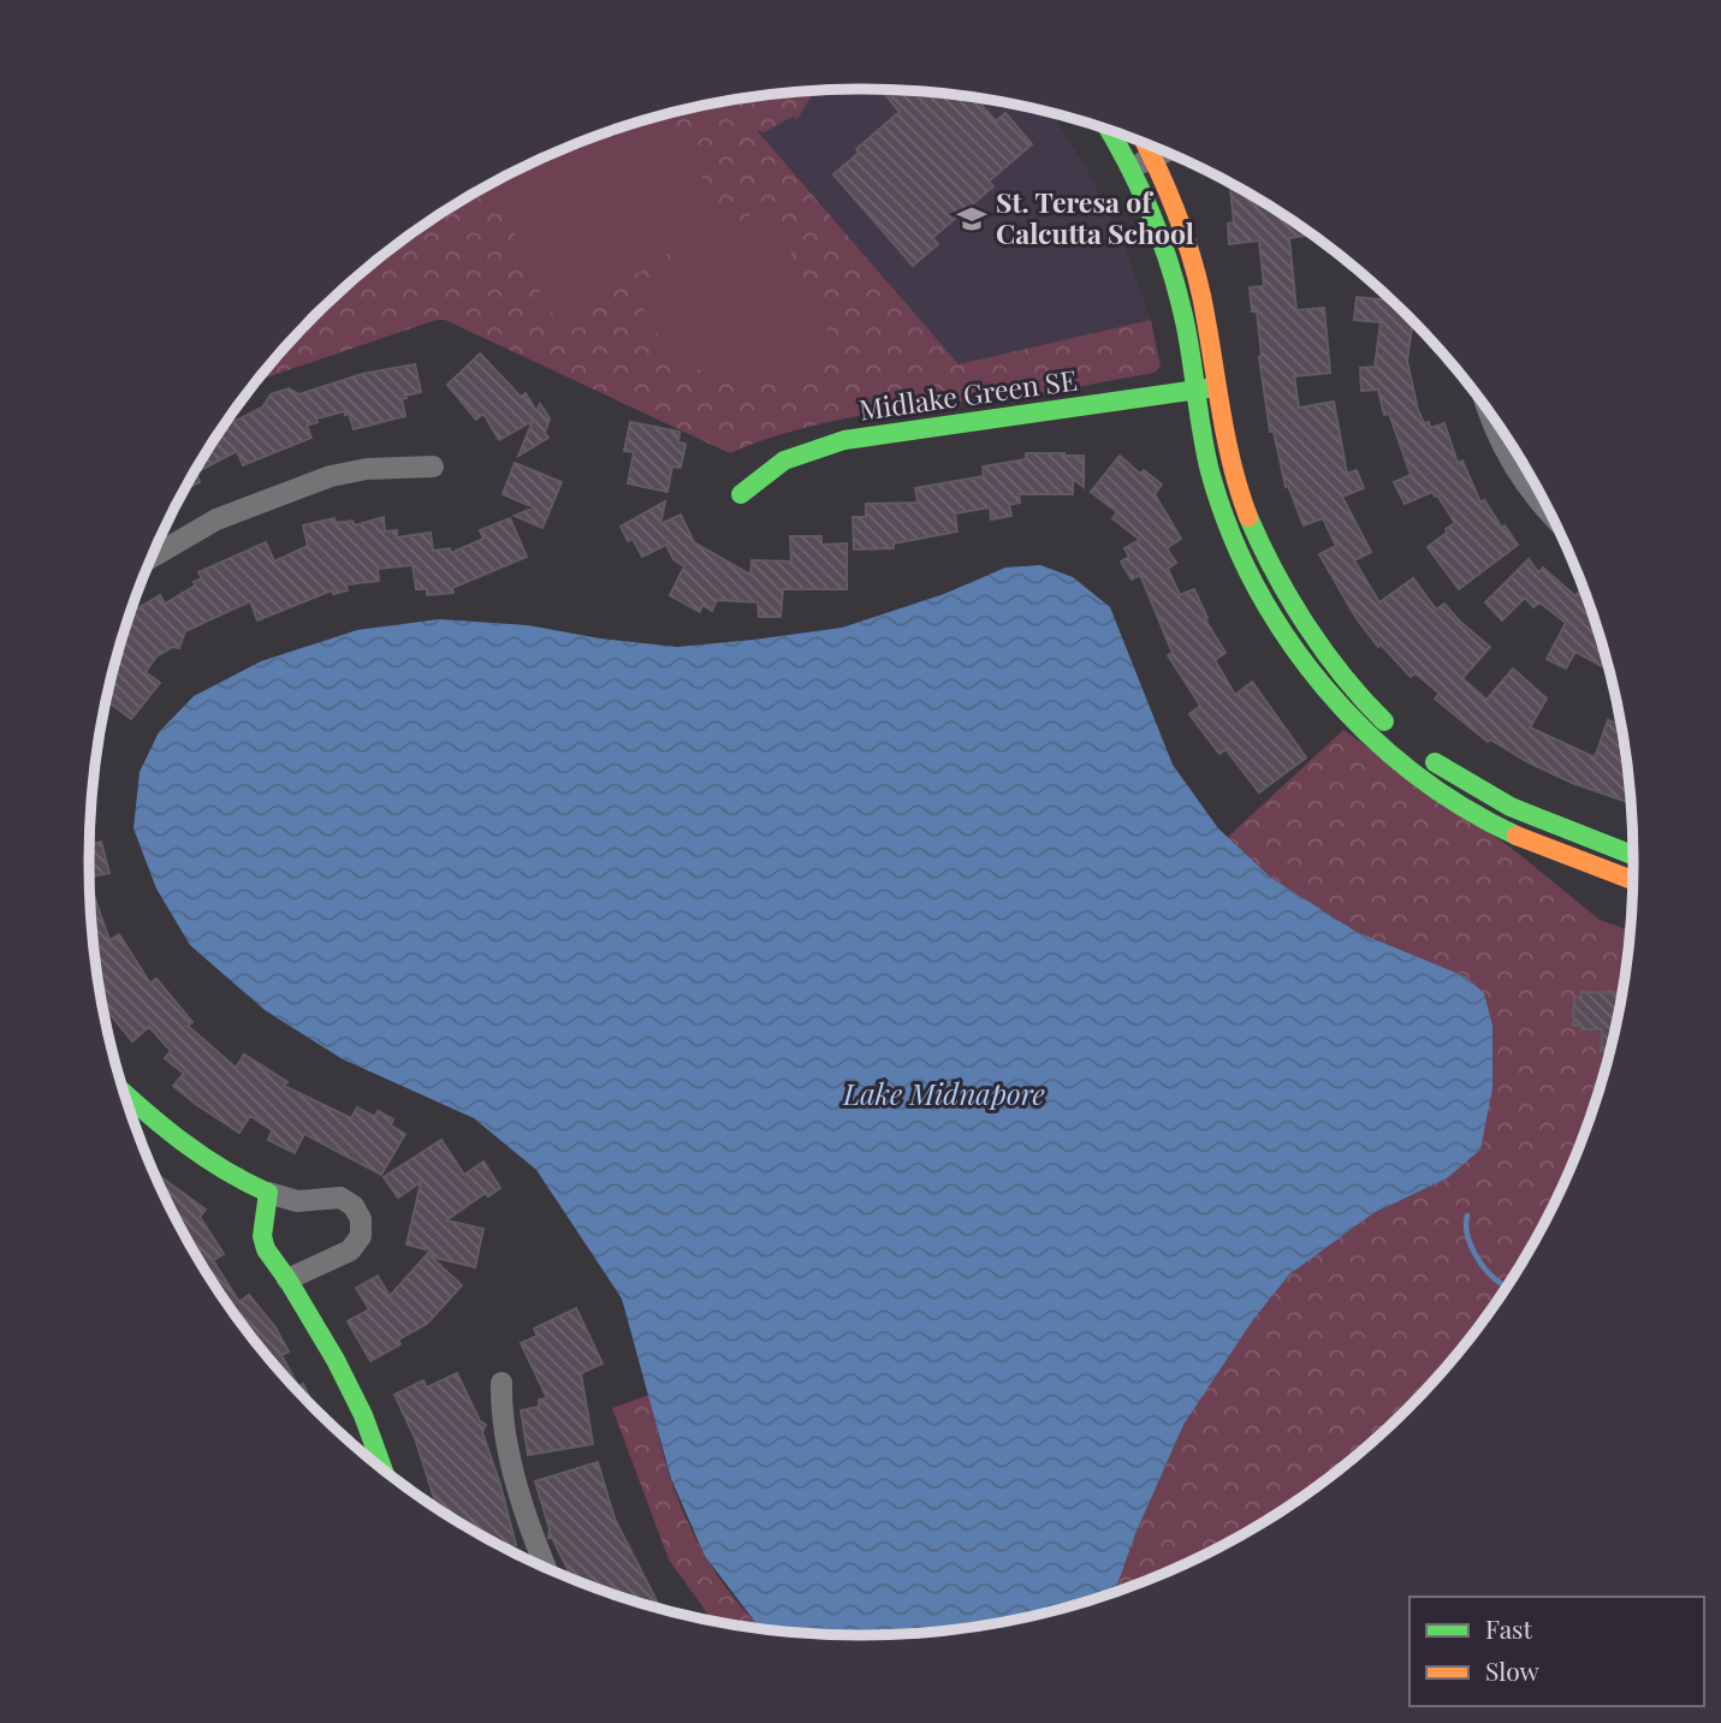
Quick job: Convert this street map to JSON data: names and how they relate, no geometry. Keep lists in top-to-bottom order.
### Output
{
  "streets": {
    "street": ["Midlake Green SE"]
  },
  "water": ["Lake Midnapore"],
  "places": {
    "school or university": ["St. Teresa of Calcutta School"]
  },
  "legend": ["Fast", "Slow"]
}
